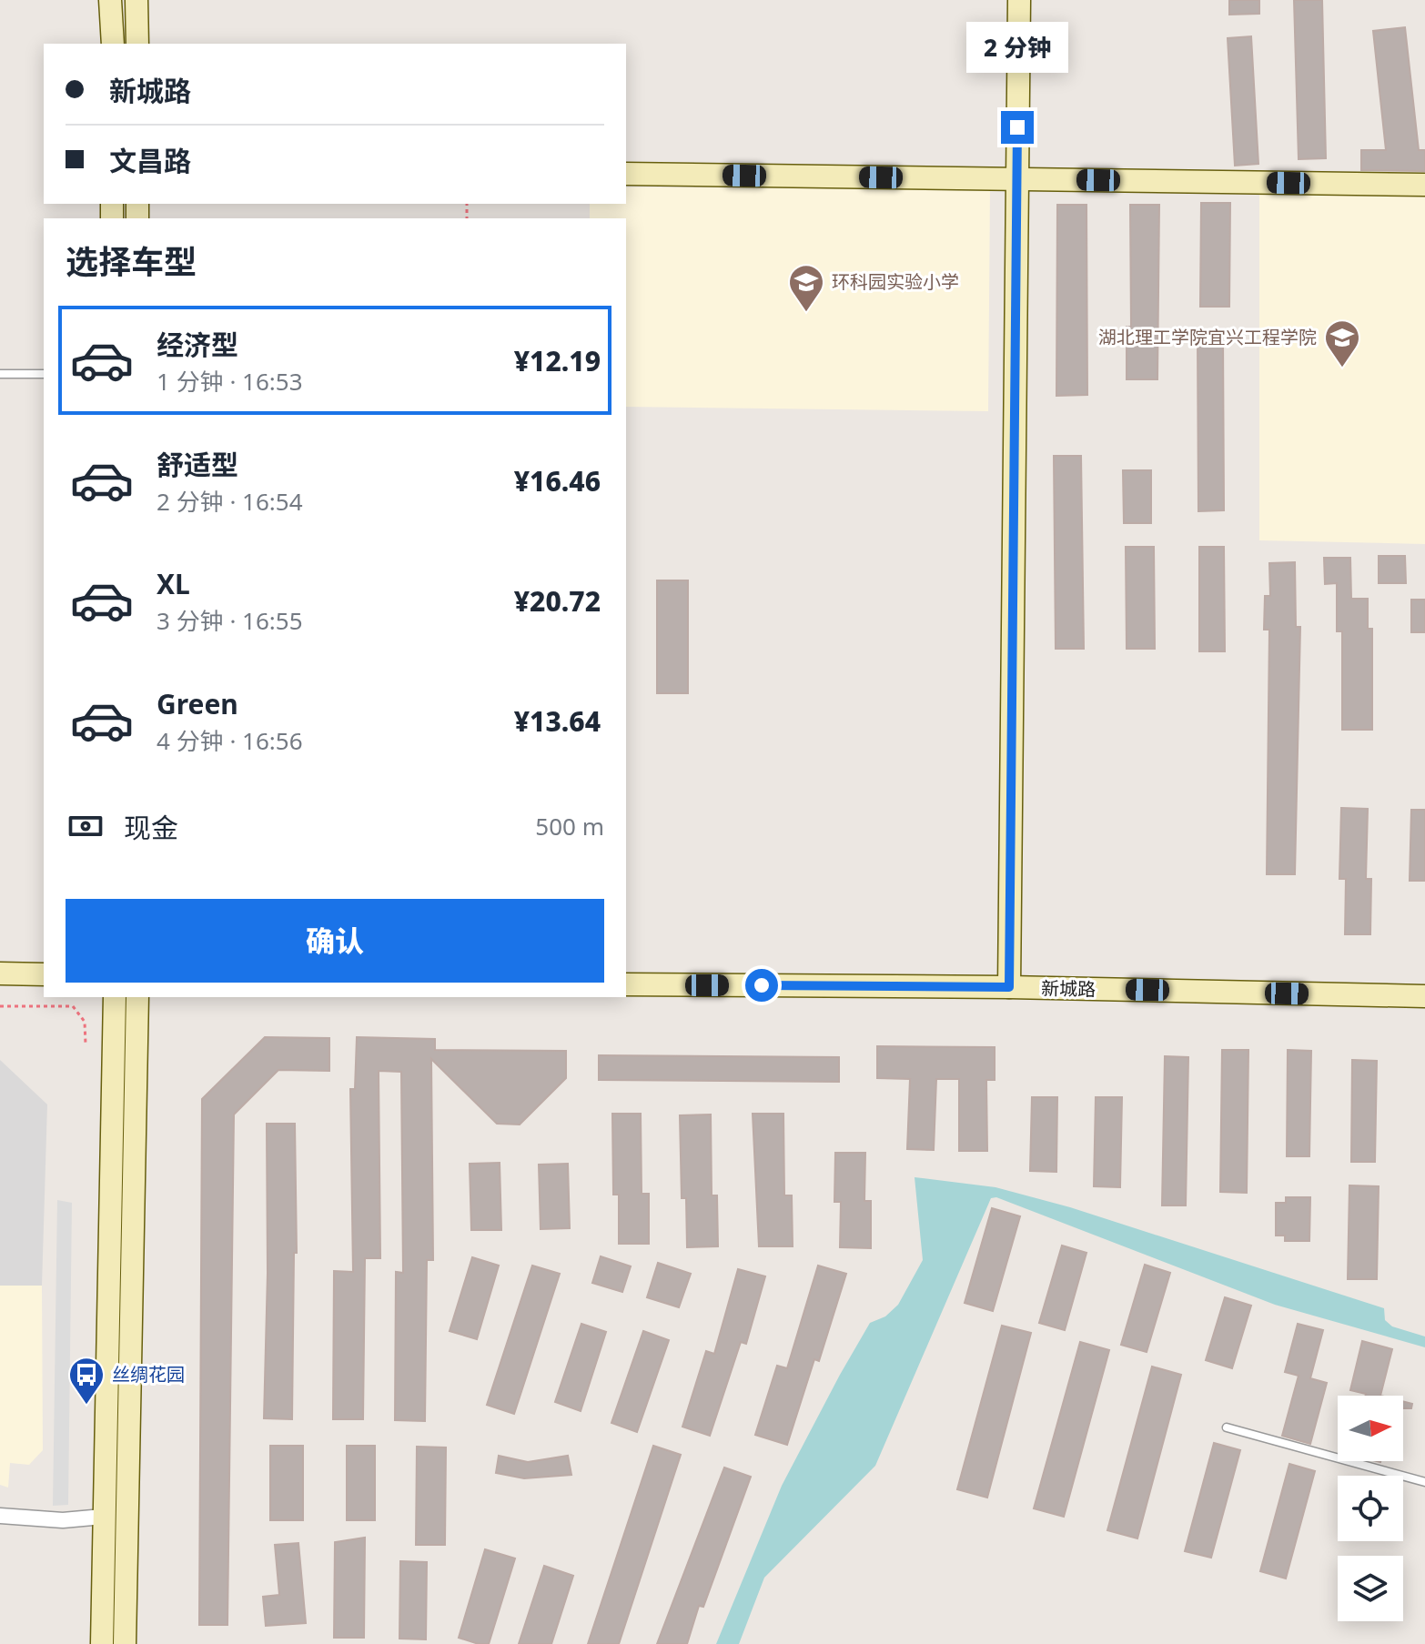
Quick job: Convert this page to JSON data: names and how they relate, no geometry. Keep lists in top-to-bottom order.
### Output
{
  "streets": {
    "street": ["新城路"]
  },
  "places": {
    "school or university": ["环科园实验小学", "湖北理工学院宜兴工程学院"],
    "bus stop": ["丝绸花园"]
  },
  "north": "right",
  "page": {
    "bubble": "2 分钟",
    "banner": ["新城路", "文昌路"],
    "heading": "选择车型",
    "list": [
      {
        "name": "经济型",
        "note": "1 分钟 · 16:53",
        "value": "¥12.19"
      },
      {
        "name": "舒适型",
        "note": "2 分钟 · 16:54",
        "value": "¥16.46"
      },
      {
        "name": "XL",
        "note": "3 分钟 · 16:55",
        "value": "¥20.72"
      },
      {
        "name": "Green",
        "note": "4 分钟 · 16:56",
        "value": "¥13.64"
      }
    ],
    "pay": ["现金", "500 m"],
    "buttons": "确认"
  }
}
